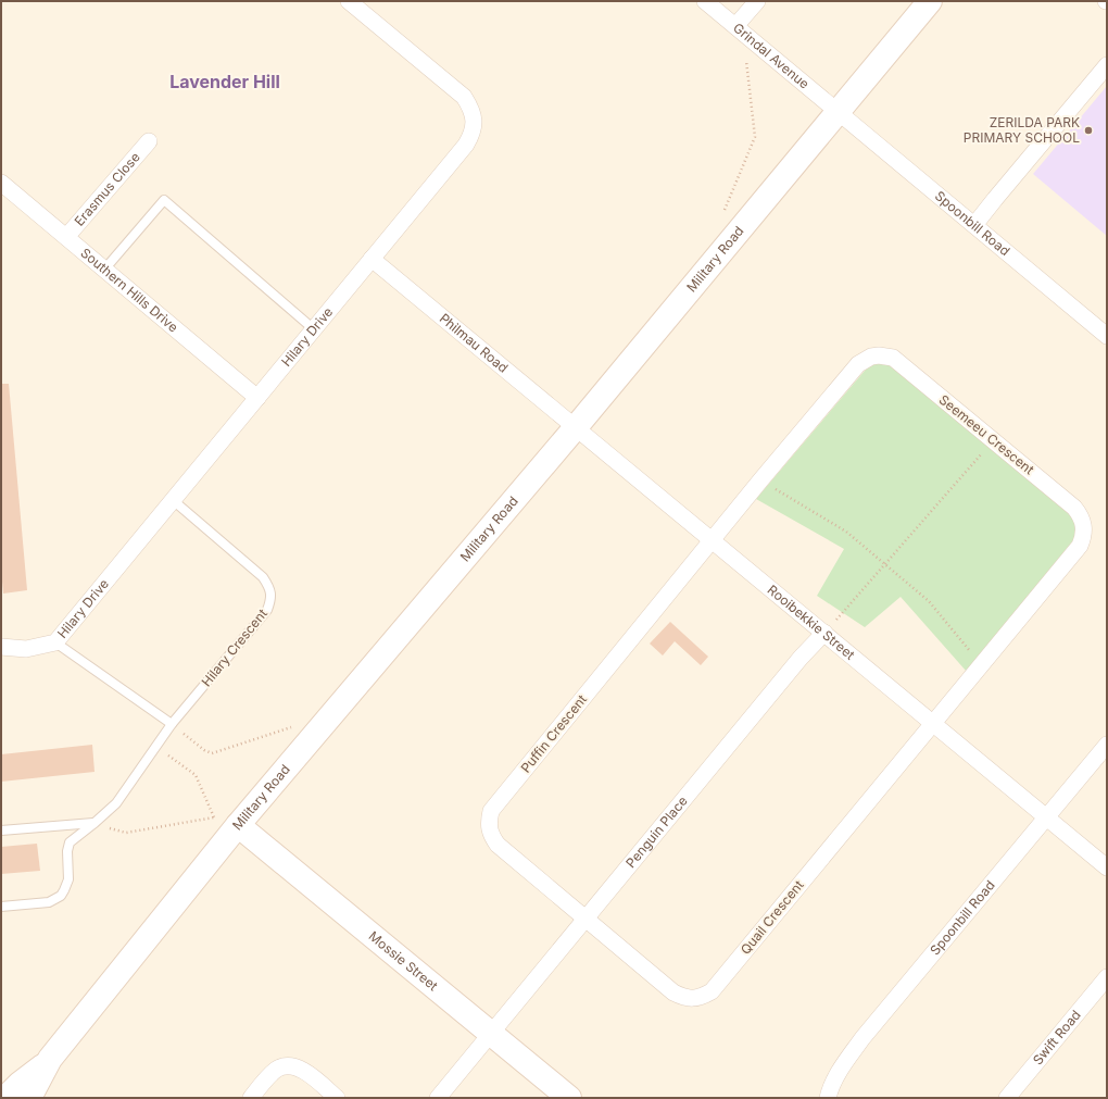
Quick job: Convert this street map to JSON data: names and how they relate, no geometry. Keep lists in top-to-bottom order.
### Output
{
  "streets": {
    "street": [
      "Grindal Avenue",
      "Erasmus Close",
      "Spoonbill Road",
      "Military Road",
      "Southern Hills Drive",
      "Hilary Drive",
      "Philmau Road",
      "Seemeeu Crescent",
      "Rooibekkie Street",
      "Puffin Crescent",
      "Penguin Place",
      "Quail Crescent",
      "Mossie Street",
      "Swift Road"
    ],
    "lane": ["Hilary Crescent"]
  },
  "crossings": [
    ["Grindal Avenue", "Spoonbill Road"],
    ["Grindal Avenue", "Military Road"],
    ["Erasmus Close", "Southern Hills Drive"],
    ["Spoonbill Road", "Military Road"],
    ["Spoonbill Road", "Rooibekkie Street"],
    ["Military Road", "Philmau Road"],
    ["Military Road", "Rooibekkie Street"],
    ["Military Road", "Mossie Street"],
    ["Southern Hills Drive", "Hilary Drive"],
    ["Hilary Drive", "Philmau Road"],
    ["Hilary Drive", "Hilary Crescent"],
    ["Philmau Road", "Rooibekkie Street"],
    ["Seemeeu Crescent", "Rooibekkie Street"],
    ["Seemeeu Crescent", "Puffin Crescent"],
    ["Seemeeu Crescent", "Quail Crescent"],
    ["Rooibekkie Street", "Puffin Crescent"],
    ["Rooibekkie Street", "Penguin Place"],
    ["Rooibekkie Street", "Quail Crescent"],
    ["Puffin Crescent", "Penguin Place"],
    ["Puffin Crescent", "Quail Crescent"],
    ["Penguin Place", "Quail Crescent"],
    ["Penguin Place", "Mossie Street"]
  ],
  "districts": ["Lavender Hill"],
  "places": ["ZERILDA PARK PRIMARY SCHOOL"]
}
